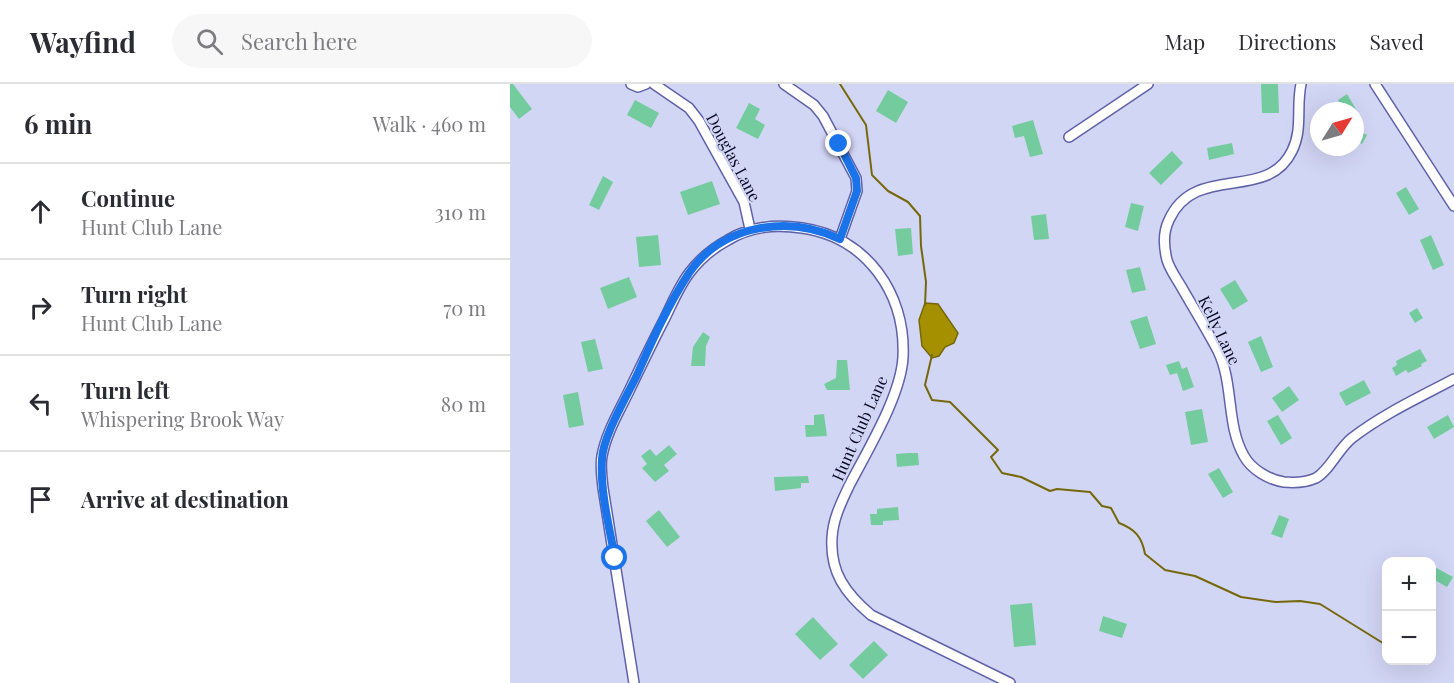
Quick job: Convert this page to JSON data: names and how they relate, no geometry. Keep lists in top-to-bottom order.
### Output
{
  "streets": {
    "street": ["Douglas Lane", "Kelly Lane", "Hunt Club Lane"]
  },
  "crossings": [
    ["Douglas Lane", "Hunt Club Lane"]
  ],
  "north": "top right",
  "page": {
    "header": "Wayfind",
    "search": "Search here",
    "nav": ["Map", "Directions", "Saved"],
    "heading": ["6 min", "Walk · 460 m"],
    "list": [
      ["Continue", "Hunt Club Lane", "310 m"],
      ["Turn right", "Hunt Club Lane", "70 m"],
      ["Turn left", "Whispering Brook Way", "80 m"],
      "Arrive at destination"
    ],
    "map_buttons": ["+", "−"]
  }
}
